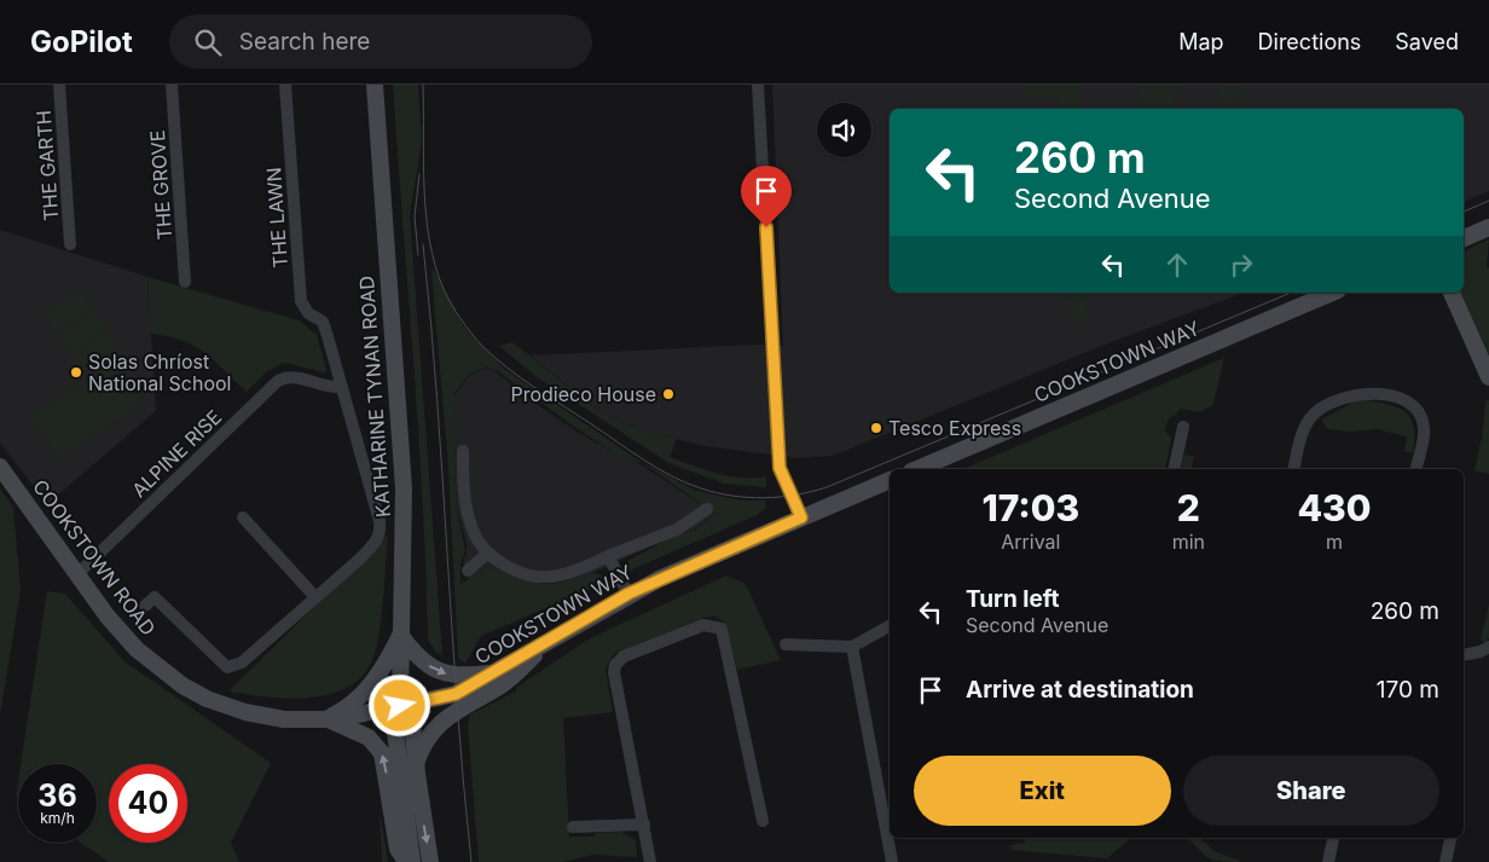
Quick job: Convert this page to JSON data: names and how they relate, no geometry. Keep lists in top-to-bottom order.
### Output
{
  "streets": {
    "street": [
      "THE GARTH",
      "THE GROVE",
      "THE LAWN",
      "COOKSTOWN WAY",
      "KATHARINE TYNAN ROAD",
      "ALPINE RISE",
      "COOKSTOWN ROAD"
    ]
  },
  "crossings": [
    ["THE LAWN", "ALPINE RISE"],
    ["COOKSTOWN WAY", "KATHARINE TYNAN ROAD"],
    ["COOKSTOWN WAY", "COOKSTOWN ROAD"],
    ["KATHARINE TYNAN ROAD", "COOKSTOWN ROAD"],
    ["ALPINE RISE", "COOKSTOWN ROAD"]
  ],
  "places": ["Solas Chríost National School", "Prodieco House", "Tesco Express"],
  "page": {
    "header": "GoPilot",
    "search": "Search here",
    "nav": ["Map", "Directions", "Saved"],
    "turn": ["260 m", "Second Avenue"],
    "eta": [
      "17:03",
      "Arrival",
      "2",
      "min",
      "430",
      "m"
    ],
    "list": [
      {
        "name": "Turn left",
        "note": "Second Avenue",
        "value": "260 m"
      },
      {
        "name": "Arrive at destination",
        "value": "170 m"
      }
    ],
    "buttons": ["Exit", "Share"],
    "speed": "36 km/h",
    "limit": "40"
  }
}
